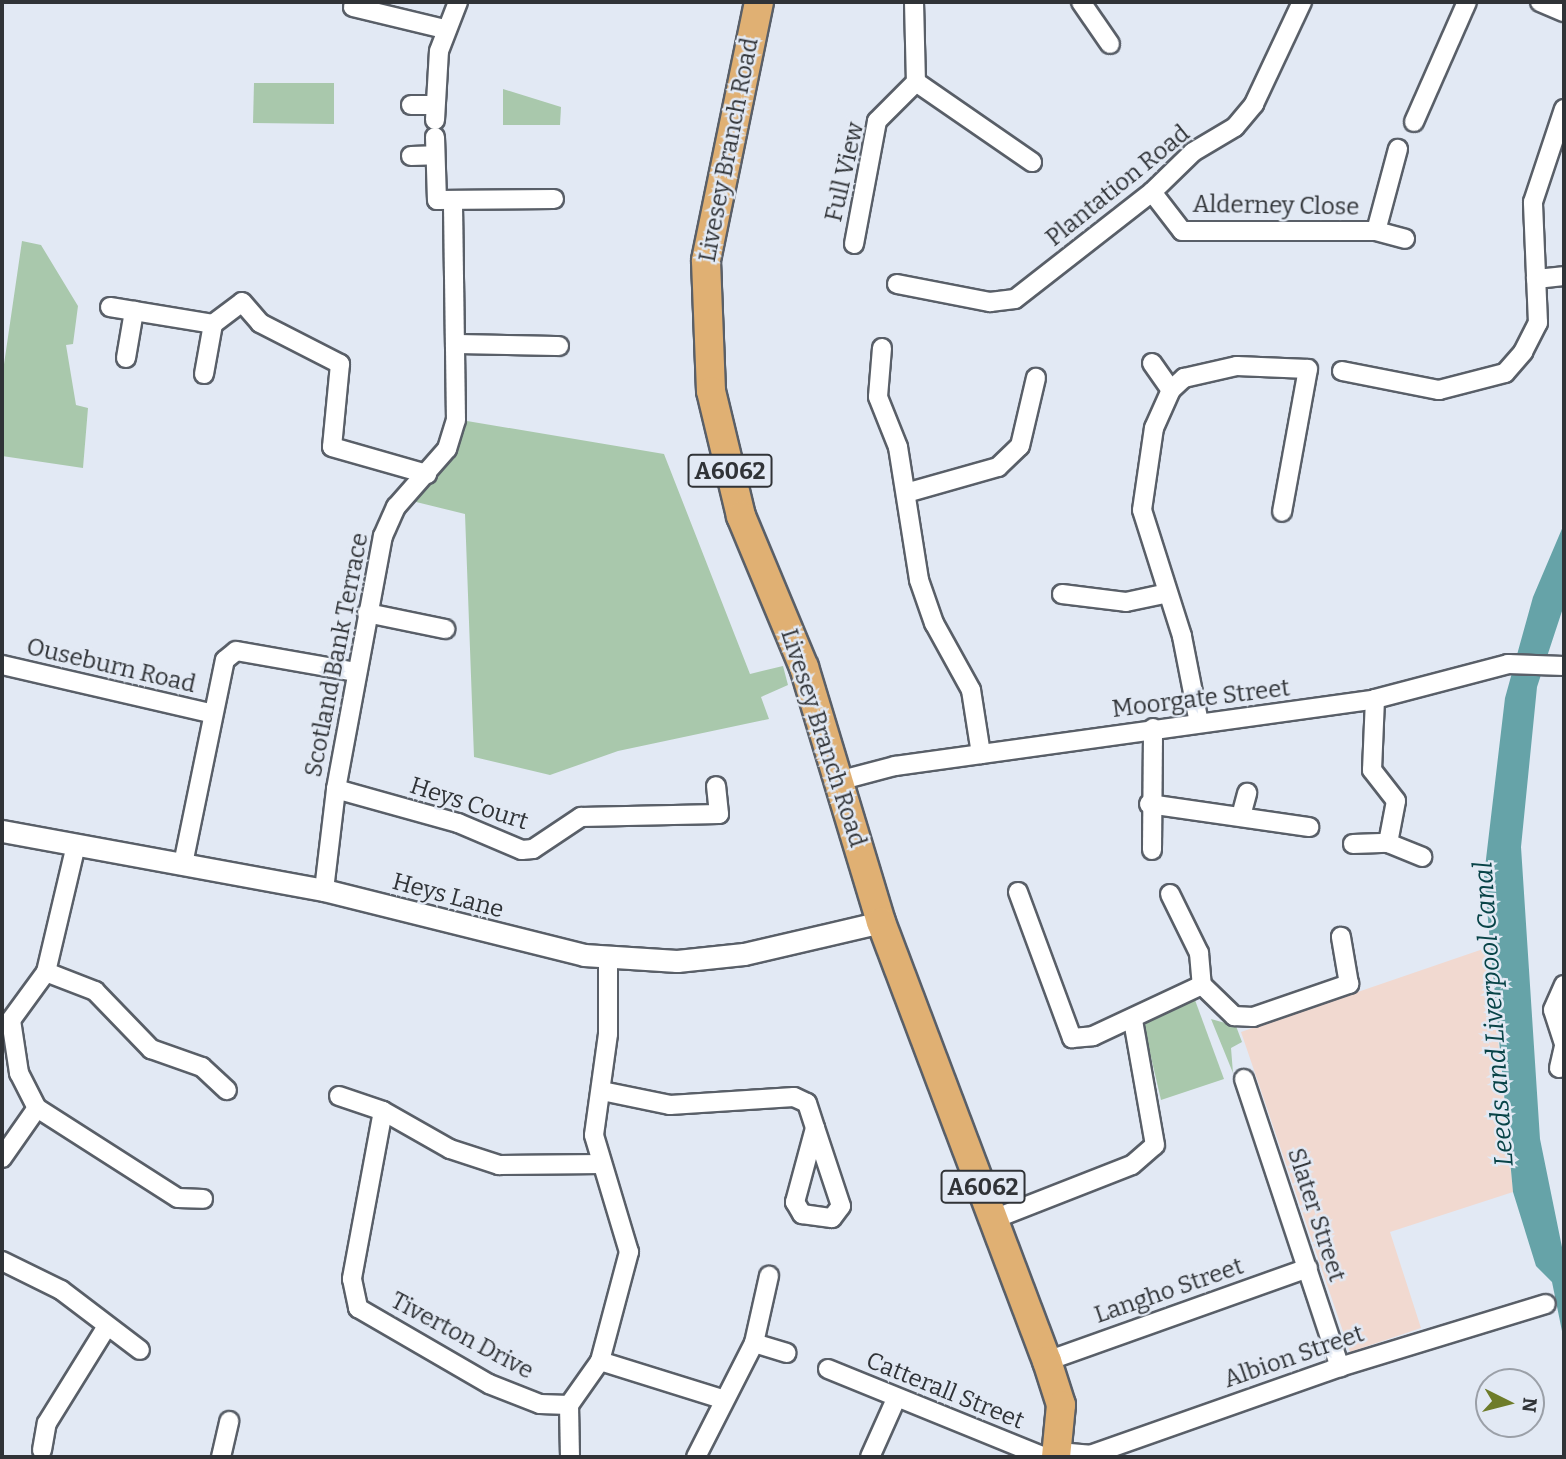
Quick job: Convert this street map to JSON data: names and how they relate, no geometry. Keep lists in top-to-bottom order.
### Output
{
  "streets": {
    "main road": ["Livesey Branch Road", "A6062"],
    "street": [
      "Full View",
      "Plantation Road",
      "Alderney Close",
      "Scotland Bank Terrace",
      "Ouseburn Road",
      "Moorgate Street",
      "Heys Court",
      "Heys Lane",
      "Slater Street",
      "Langho Street",
      "Tiverton Drive",
      "Albion Street",
      "Catterall Street"
    ]
  },
  "crossings": [
    ["Livesey Branch Road", "Moorgate Street"],
    ["Livesey Branch Road", "Heys Lane"],
    ["Livesey Branch Road", "Langho Street"],
    ["Livesey Branch Road", "Albion Street"],
    ["Livesey Branch Road", "Catterall Street"],
    ["Plantation Road", "Alderney Close"],
    ["Scotland Bank Terrace", "Heys Court"],
    ["Scotland Bank Terrace", "Heys Lane"],
    ["Slater Street", "Langho Street"],
    ["Slater Street", "Albion Street"],
    ["Albion Street", "Catterall Street"]
  ],
  "water": ["Leeds and Liverpool Canal"],
  "north": "right"
}
